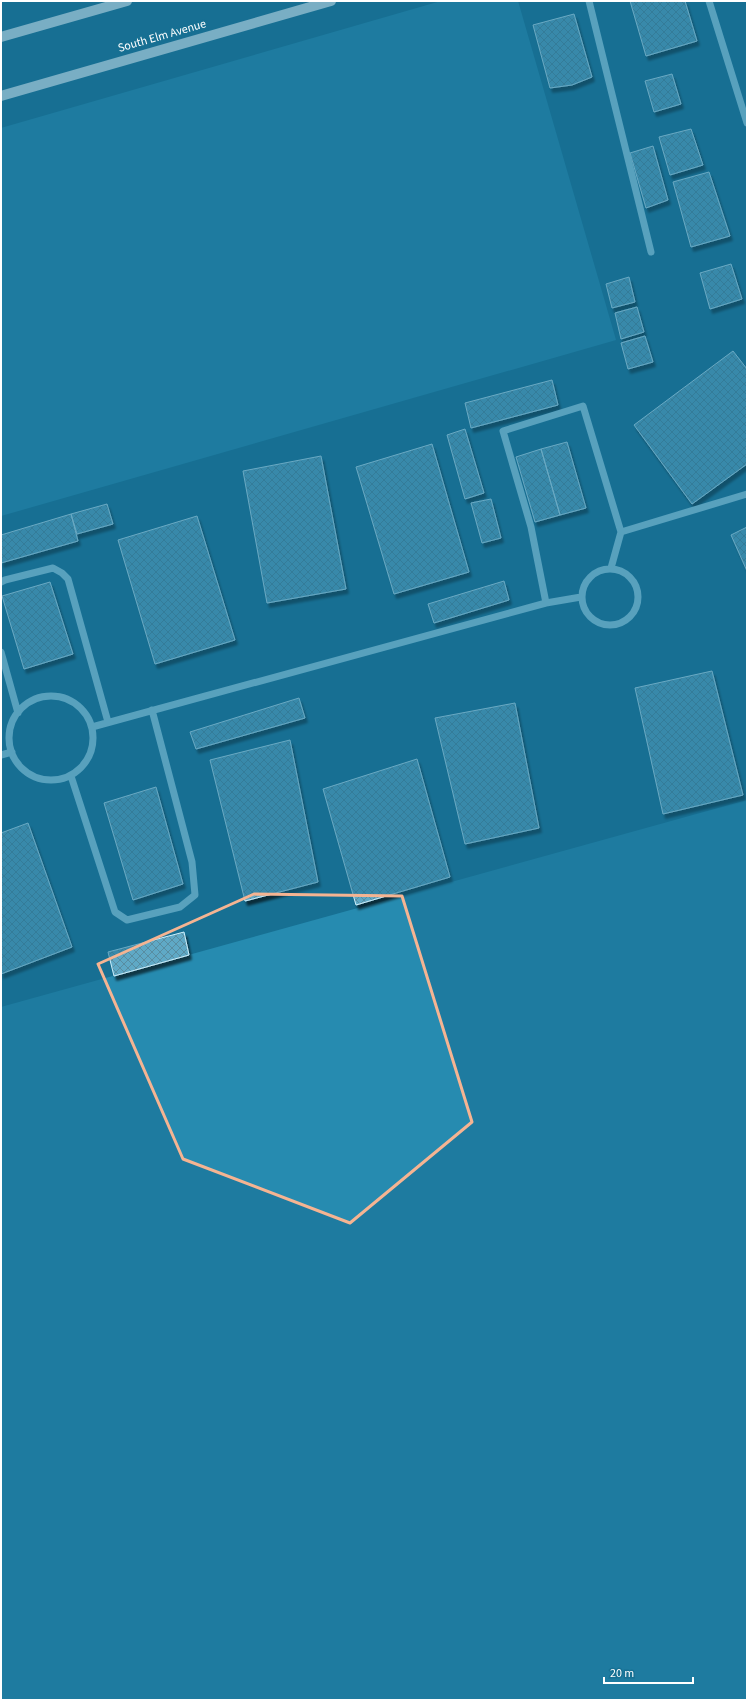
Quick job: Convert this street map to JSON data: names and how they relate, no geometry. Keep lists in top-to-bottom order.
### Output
{
  "streets": {
    "main road": ["South Elm Avenue"]
  },
  "scale_bar": "20 m"
}
